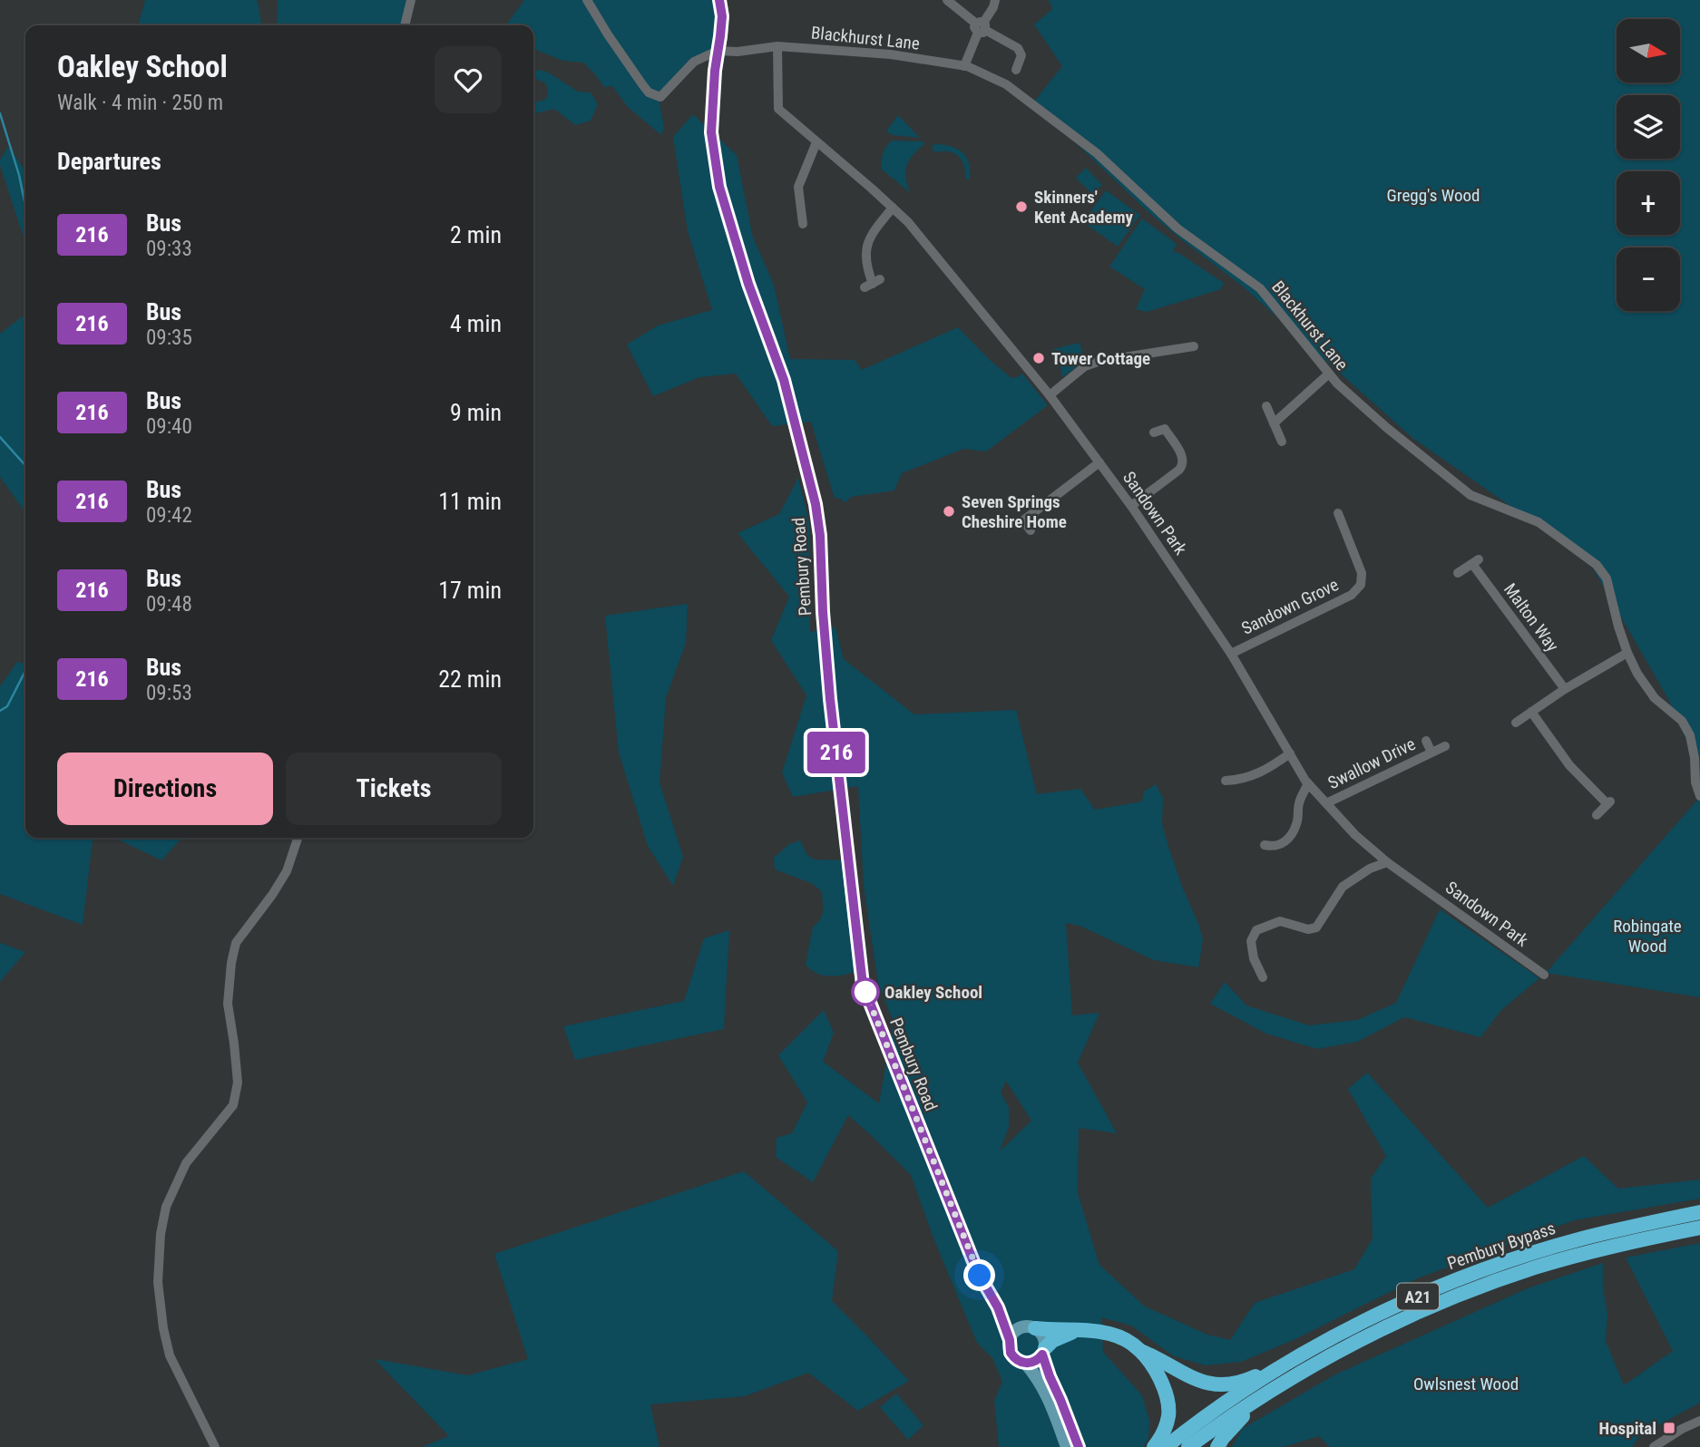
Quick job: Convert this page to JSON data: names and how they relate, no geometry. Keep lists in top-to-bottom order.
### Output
{
  "streets": {
    "highway": ["Pembury Bypass", "A21"],
    "main road": ["Pembury Road"],
    "street": [
      "Blackhurst Lane",
      "Sandown Park",
      "Sandown Grove",
      "Malton Way",
      "Swallow Drive"
    ]
  },
  "crossings": [
    ["Blackhurst Lane", "Sandown Park"],
    ["Blackhurst Lane", "Pembury Road"],
    ["Sandown Park", "Sandown Grove"],
    ["Sandown Park", "Swallow Drive"],
    ["Pembury Road", "A21"],
    ["Pembury Bypass", "A21"]
  ],
  "parks": ["Gregg's Wood", "Robingate Wood", "Owlsnest Wood"],
  "places": {
    "other": [
      "Skinners' Kent Academy",
      "Tower Cottage",
      "Seven Springs Cheshire Home",
      "Oakley School"
    ],
    "transit": ["Hospital"]
  },
  "lines": ["bus line 216"],
  "north": "right",
  "page": {
    "on_map": "216",
    "map_buttons": ["+", "−"],
    "heading": [
      ["Oakley School", "Walk · 4 min · 250 m"],
      "Departures"
    ],
    "list": [
      {
        "mark": "216",
        "name": "Bus",
        "note": "09:33",
        "value": "2 min"
      },
      {
        "mark": "216",
        "name": "Bus",
        "note": "09:35",
        "value": "4 min"
      },
      {
        "mark": "216",
        "name": "Bus",
        "note": "09:40",
        "value": "9 min"
      },
      {
        "mark": "216",
        "name": "Bus",
        "note": "09:42",
        "value": "11 min"
      },
      {
        "mark": "216",
        "name": "Bus",
        "note": "09:48",
        "value": "17 min"
      },
      {
        "mark": "216",
        "name": "Bus",
        "note": "09:53",
        "value": "22 min"
      }
    ],
    "buttons": ["Directions", "Tickets"]
  }
}
